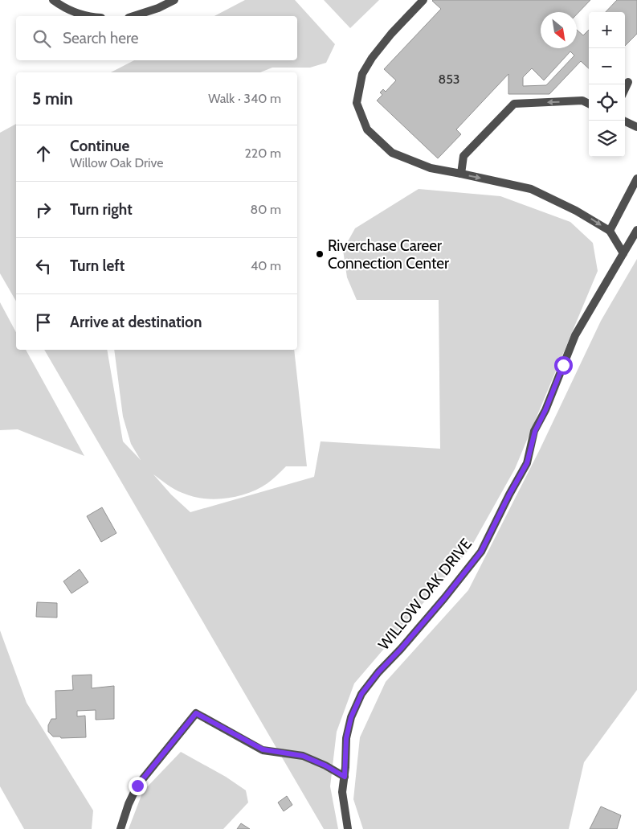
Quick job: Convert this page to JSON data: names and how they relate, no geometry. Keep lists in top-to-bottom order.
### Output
{
  "streets": {
    "street": ["WILLOW OAK DRIVE"]
  },
  "places": ["Riverchase Career Connection Center"],
  "house_numbers": ["853"],
  "north": "bottom right",
  "page": {
    "map_buttons": ["+", "−"],
    "search": "Search here",
    "heading": ["5 min", "Walk · 340 m"],
    "list": [
      ["Continue", "Willow Oak Drive", "220 m"],
      ["Turn right", "80 m"],
      ["Turn left", "40 m"],
      "Arrive at destination"
    ]
  }
}
